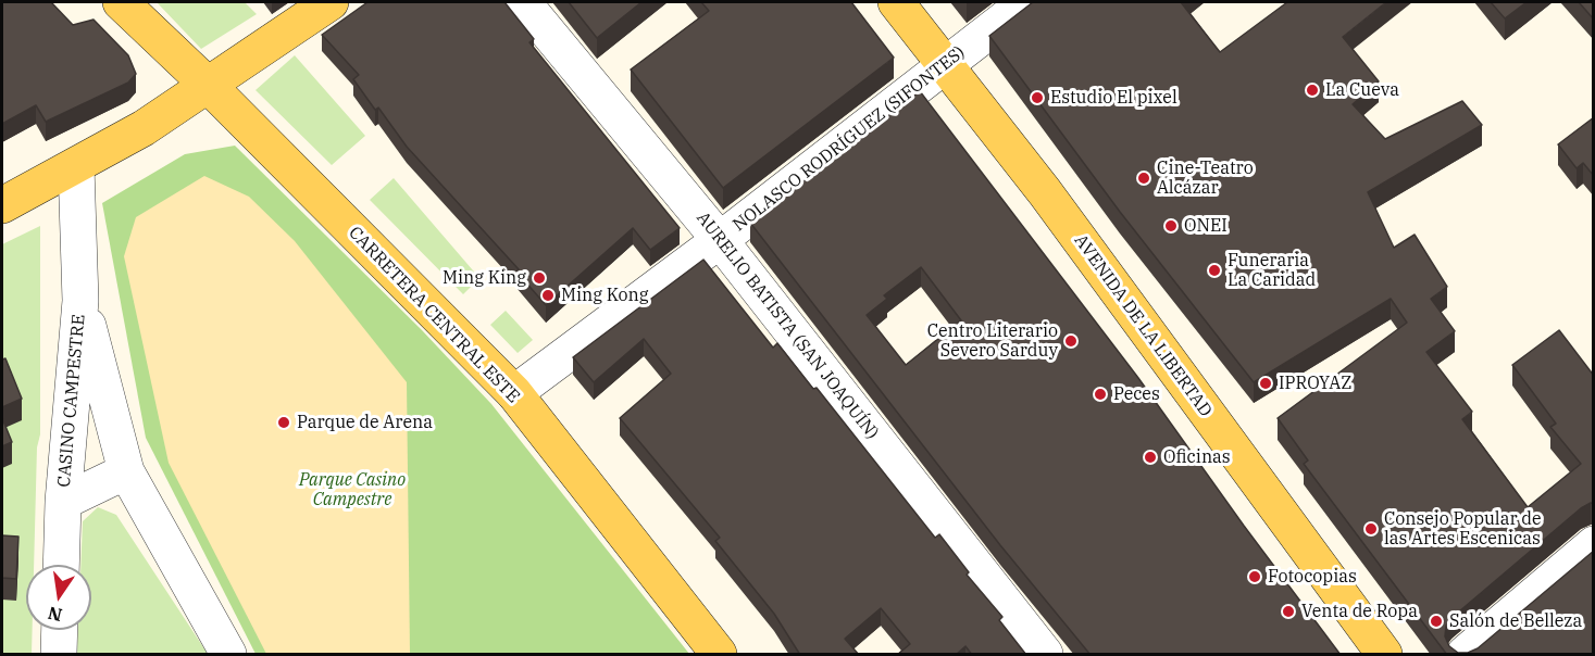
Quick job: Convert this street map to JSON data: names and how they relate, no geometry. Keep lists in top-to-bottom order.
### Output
{
  "streets": {
    "main road": ["CARRETERA CENTRAL ESTE", "AVENIDA DE LA LIBERTAD"],
    "street": ["NOLASCO RODRÍGUEZ (SIFONTES)", "AURELIO BATISTA (SAN JOAQUÍN)", "CASINO CAMPESTRE"]
  },
  "crossings": [
    ["NOLASCO RODRÍGUEZ (SIFONTES)", "CARRETERA CENTRAL ESTE"],
    ["NOLASCO RODRÍGUEZ (SIFONTES)", "AURELIO BATISTA (SAN JOAQUÍN)"],
    ["NOLASCO RODRÍGUEZ (SIFONTES)", "AVENIDA DE LA LIBERTAD"]
  ],
  "parks": ["Parque Casino Campestre"],
  "places": [
    "La Cueva",
    "Estudio El pixel",
    "Cine-Teatro Alcázar",
    "ONEI",
    "Funeraria La Caridad",
    "Ming King",
    "Ming Kong",
    "Centro Literario Severo Sarduy",
    "IPROYAZ",
    "Peces",
    "Parque de Arena",
    "Oficinas",
    "Consejo Popular de las Artes Escenicas",
    "Fotocopias",
    "Venta de Ropa",
    "Salón de Belleza"
  ],
  "north": "bottom"
}
